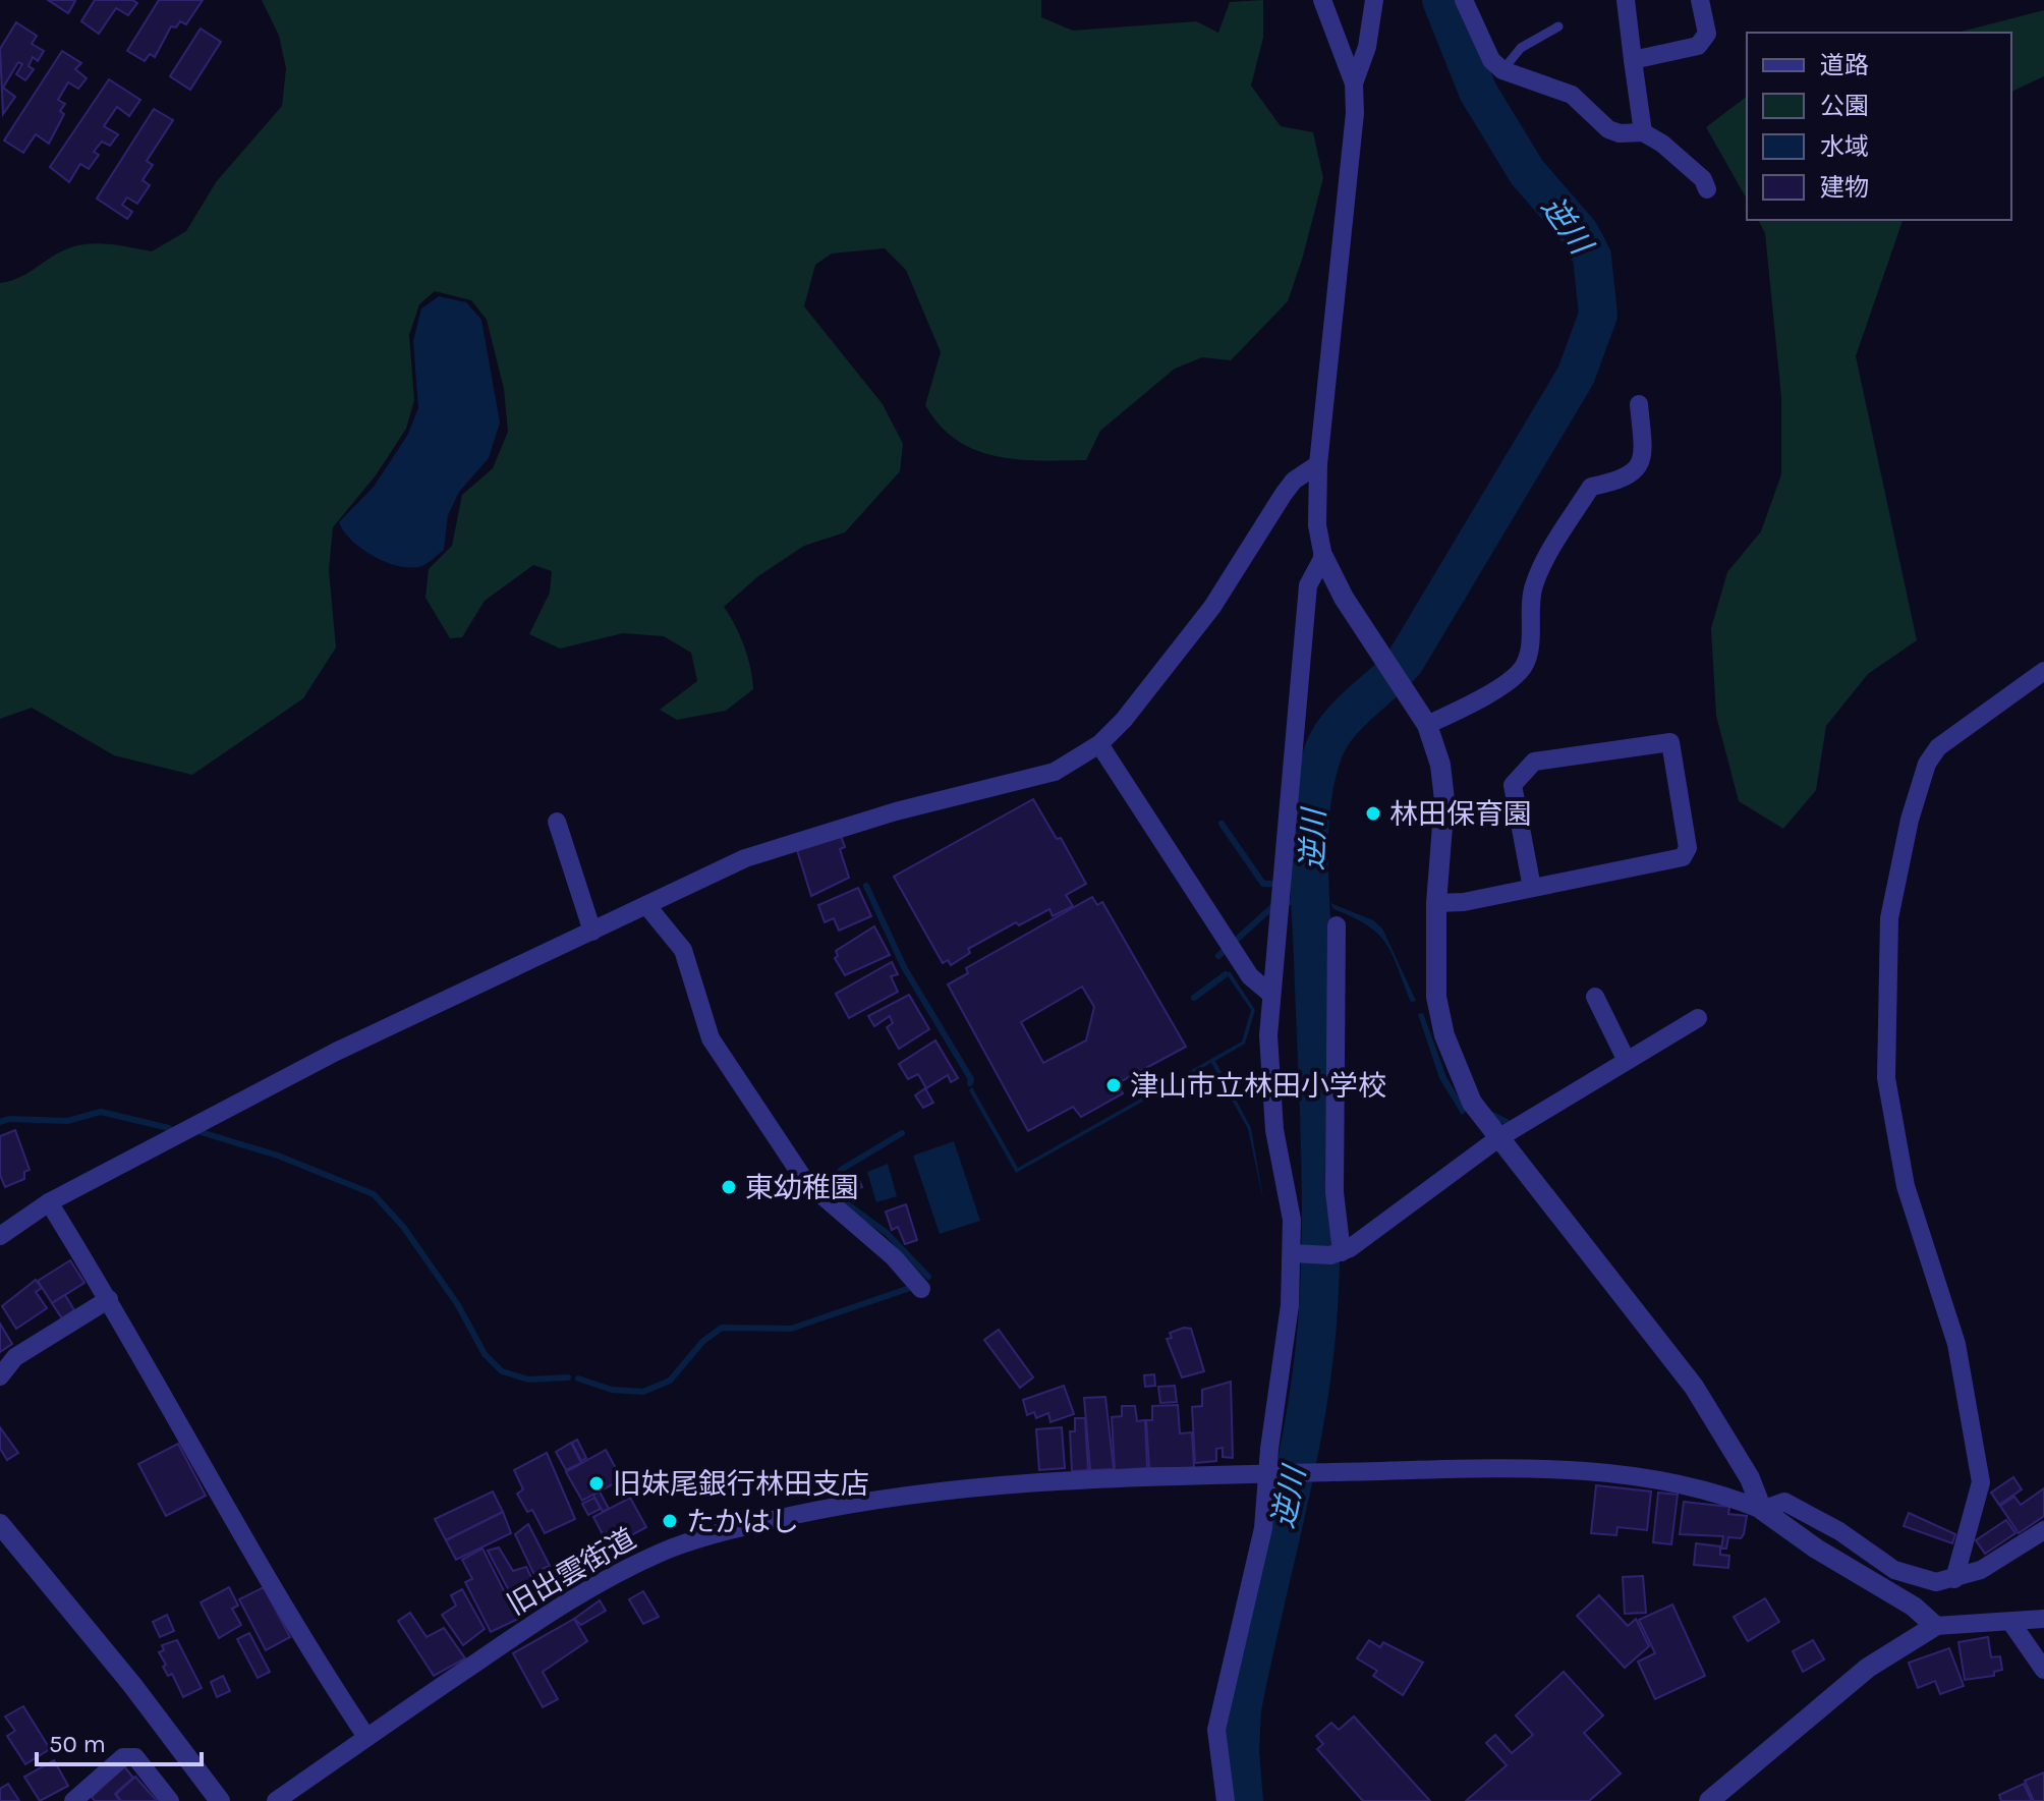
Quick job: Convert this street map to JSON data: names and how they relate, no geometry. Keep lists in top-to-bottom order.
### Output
{
  "streets": {
    "street": ["旧出雲街道"]
  },
  "water": ["逆川"],
  "places": [
    "林田保育園",
    "津山市立林田小学校",
    "東幼稚園",
    "旧妹尾銀行林田支店",
    "たかはし"
  ],
  "legend": [
    "道路",
    "公園",
    "水域",
    "建物"
  ],
  "scale_bar": "50 m"
}
